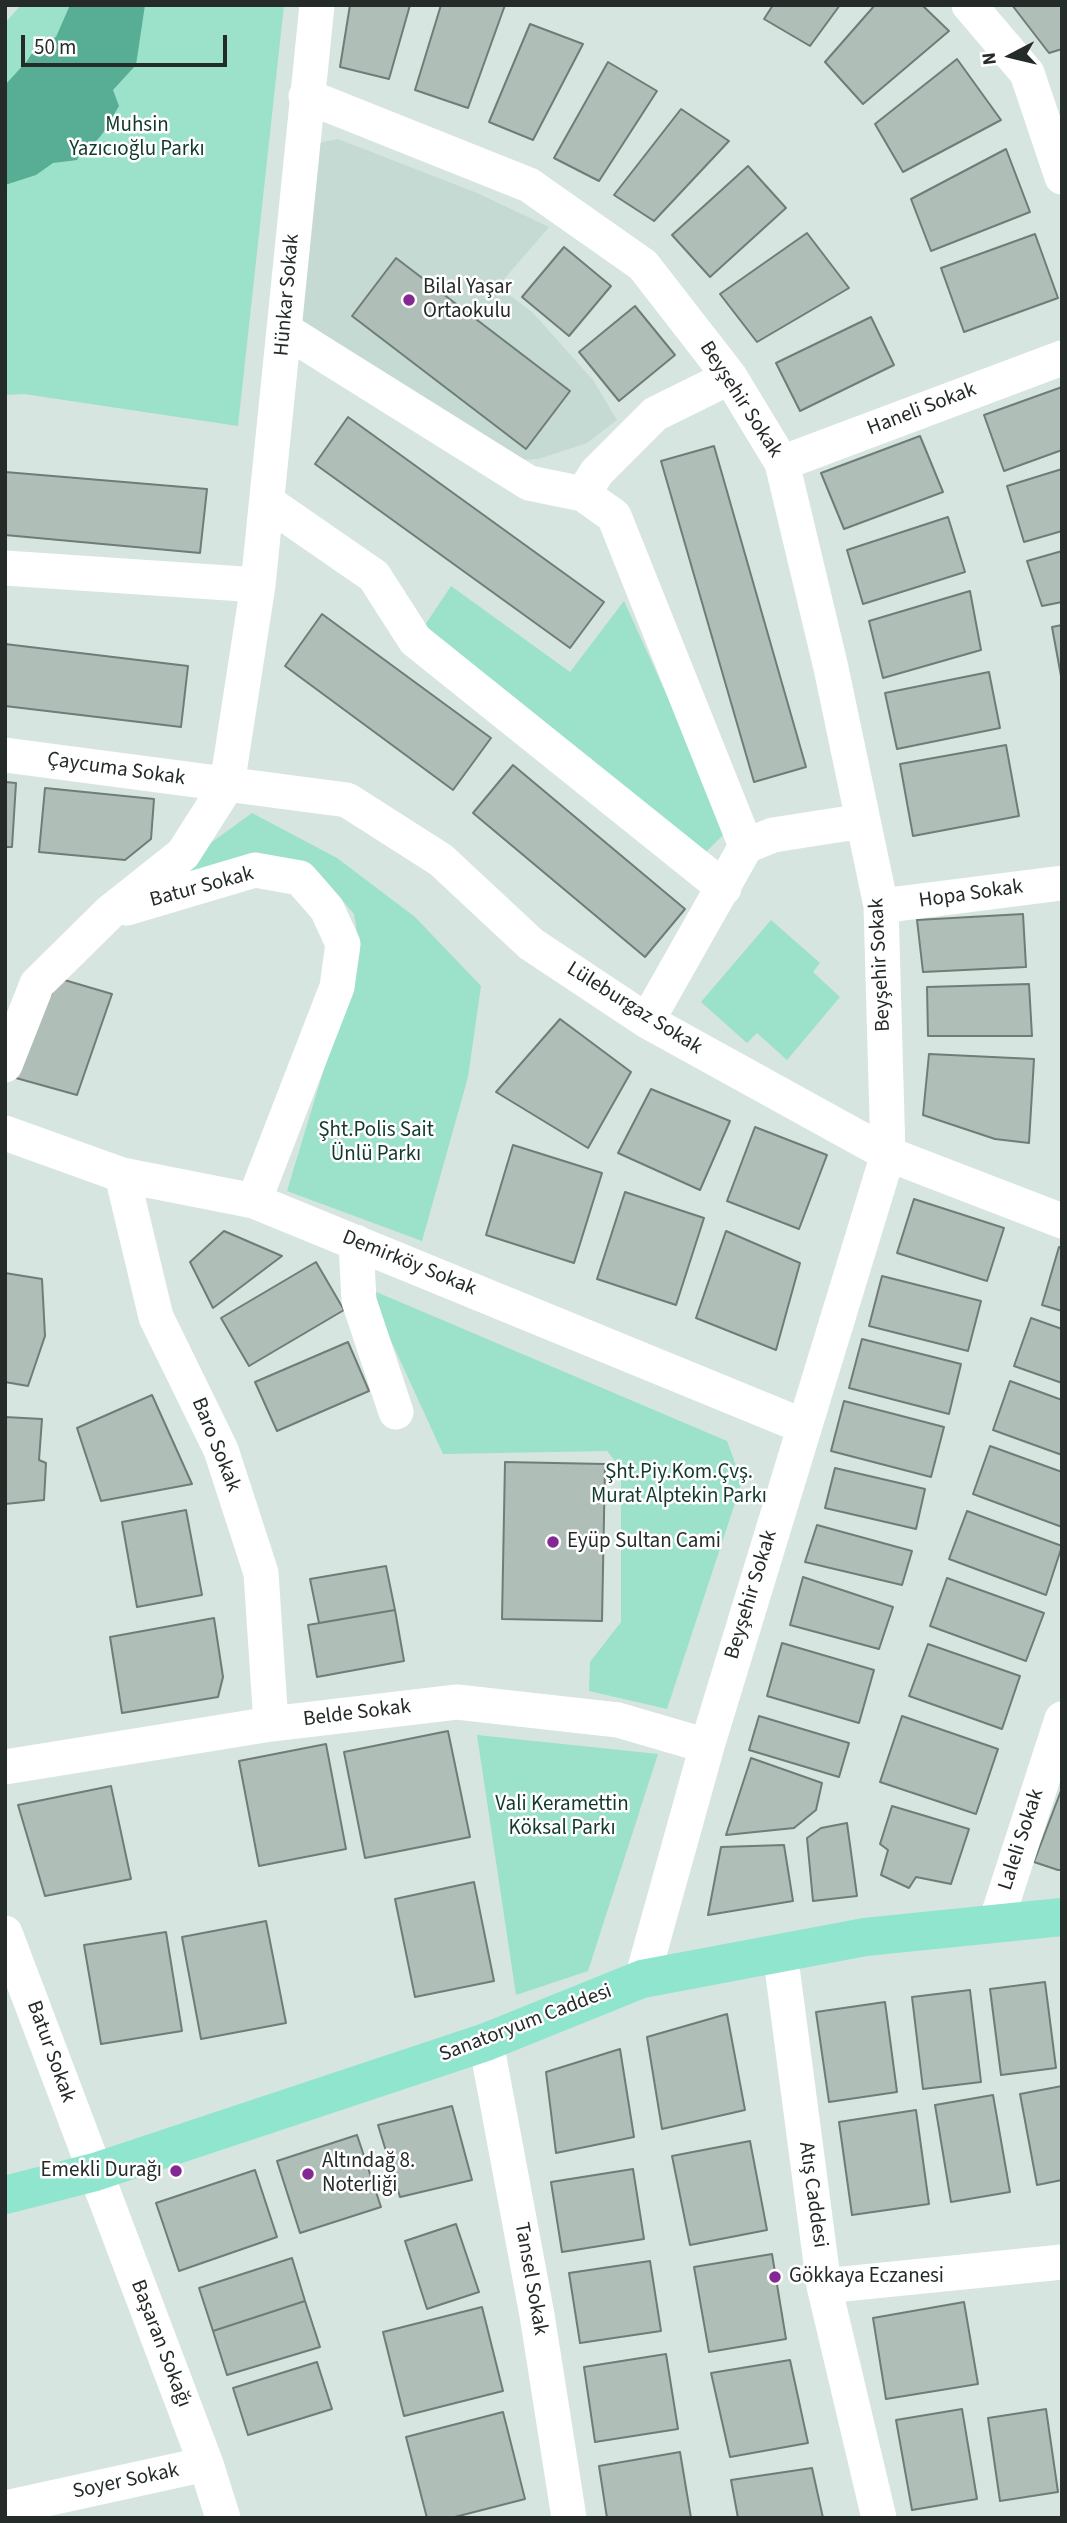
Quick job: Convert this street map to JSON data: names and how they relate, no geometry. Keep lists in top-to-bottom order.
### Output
{
  "streets": {
    "main road": ["Sanatoryum Caddesi"],
    "street": [
      "Hünkar Sokak",
      "Beyşehir Sokak",
      "Haneli Sokak",
      "Çaycuma Sokak",
      "Batur Sokak",
      "Hopa Sokak",
      "Lüleburgaz Sokak",
      "Demirköy Sokak",
      "Baro Sokak",
      "Belde Sokak",
      "Laleli Sokak",
      "Atış Caddesi",
      "Tansel Sokak",
      "Başaran Sokağı",
      "Soyer Sokak"
    ]
  },
  "crossings": [
    ["Hünkar Sokak", "Beyşehir Sokak"],
    ["Hünkar Sokak", "Çaycuma Sokak"],
    ["Hünkar Sokak", "Batur Sokak"],
    ["Hünkar Sokak", "Lüleburgaz Sokak"],
    ["Beyşehir Sokak", "Haneli Sokak"],
    ["Beyşehir Sokak", "Hopa Sokak"],
    ["Beyşehir Sokak", "Lüleburgaz Sokak"],
    ["Beyşehir Sokak", "Demirköy Sokak"],
    ["Beyşehir Sokak", "Belde Sokak"],
    ["Beyşehir Sokak", "Sanatoryum Caddesi"],
    ["Çaycuma Sokak", "Lüleburgaz Sokak"],
    ["Batur Sokak", "Demirköy Sokak"],
    ["Batur Sokak", "Sanatoryum Caddesi"],
    ["Batur Sokak", "Başaran Sokağı"],
    ["Demirköy Sokak", "Baro Sokak"],
    ["Baro Sokak", "Belde Sokak"],
    ["Laleli Sokak", "Sanatoryum Caddesi"],
    ["Sanatoryum Caddesi", "Atış Caddesi"],
    ["Sanatoryum Caddesi", "Tansel Sokak"],
    ["Sanatoryum Caddesi", "Başaran Sokağı"],
    ["Başaran Sokağı", "Soyer Sokak"]
  ],
  "parks": [
    "Muhsin Yazıcıoğlu Parkı",
    "Şht.Polis Sait Ünlü Parkı",
    "Şht.Piy.Kom.Çvş. Murat Alptekin Parkı",
    "Vali Keramettin Köksal Parkı"
  ],
  "places": [
    "Bilal Yaşar Ortaokulu",
    "Eyüp Sultan Cami",
    "Emekli Durağı",
    "Altındağ 8. Noterliği",
    "Gökkaya Eczanesi"
  ],
  "scale_bar": "50 m",
  "north": "left"
}
